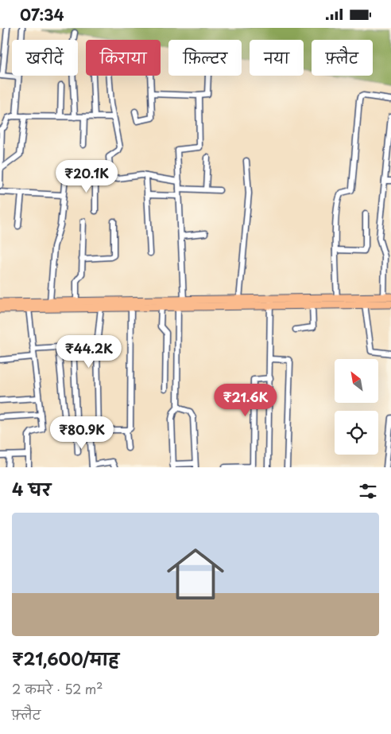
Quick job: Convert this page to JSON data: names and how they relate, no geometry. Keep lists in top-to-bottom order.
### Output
{
  "north": "top left",
  "page": {
    "status": "07:34",
    "chip": [
      "खरीदें",
      "किराया",
      "फ़िल्टर",
      "नया",
      "फ़्लैट"
    ],
    "price": [
      "₹20.1K",
      "₹44.2K",
      "₹21.6K",
      "₹80.9K"
    ],
    "heading": "4 घर",
    "list": [
      {
        "name": "₹21,600/माह",
        "note": "2 कमरे · 52 m² · फ़्लैट"
      }
    ]
  }
}
